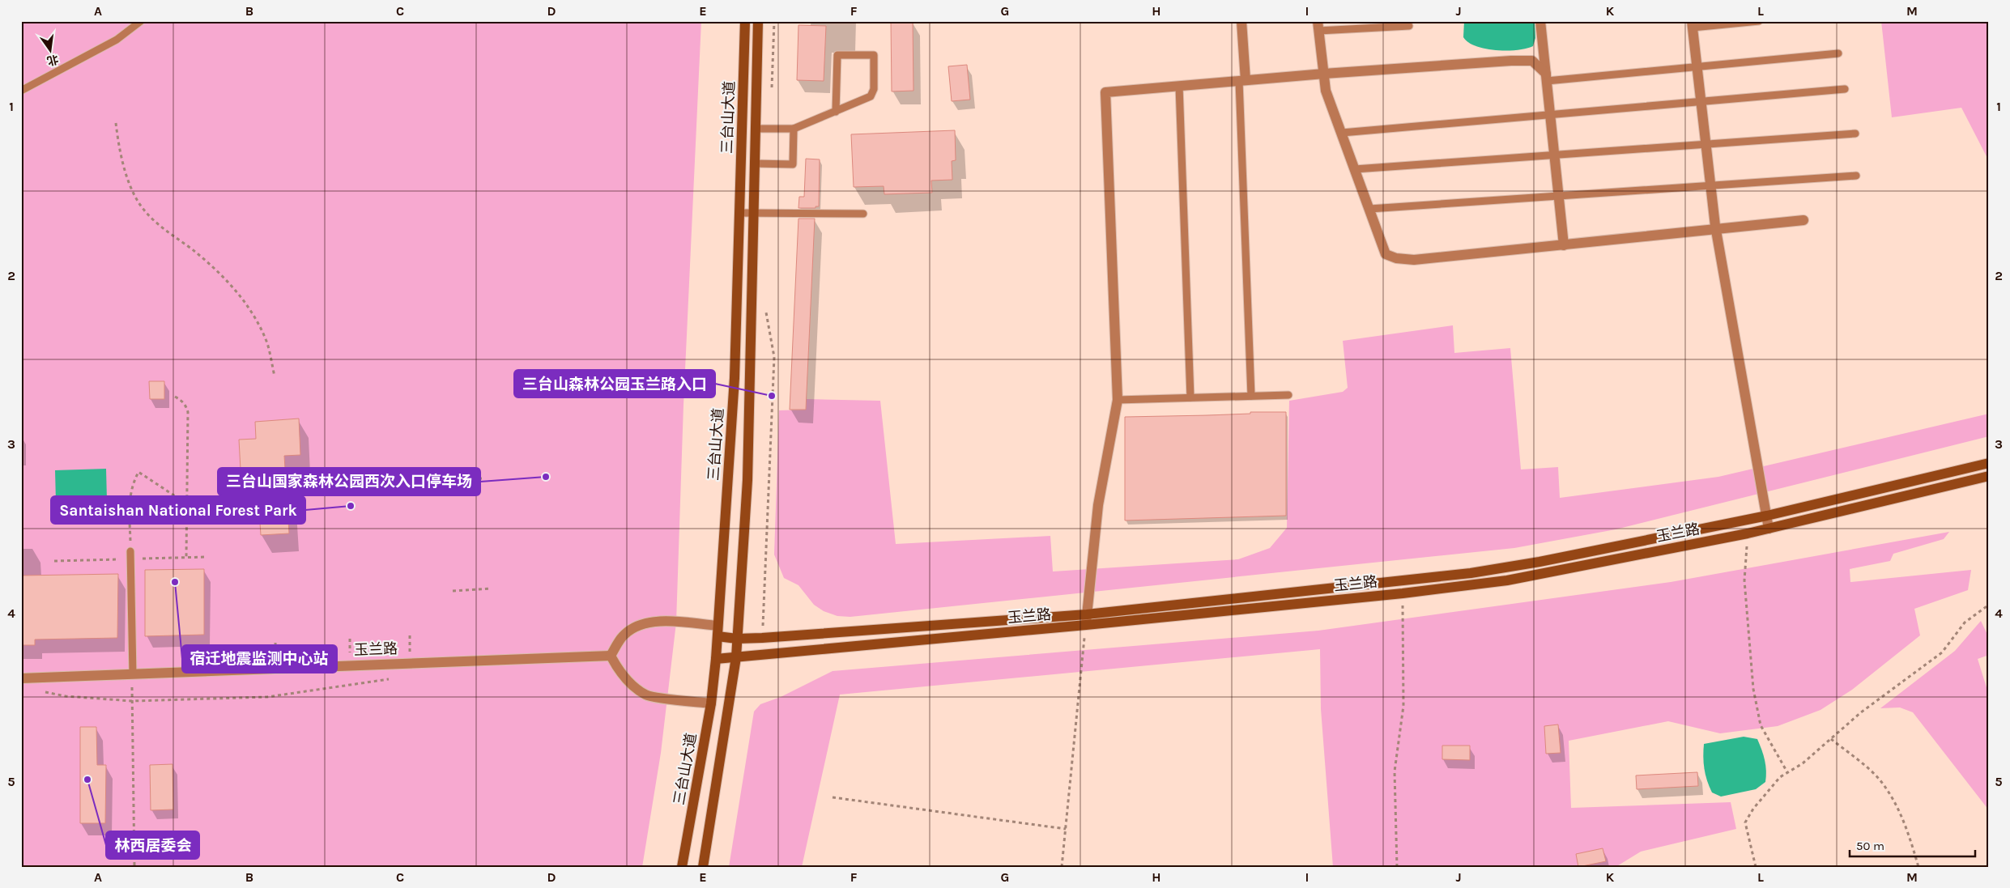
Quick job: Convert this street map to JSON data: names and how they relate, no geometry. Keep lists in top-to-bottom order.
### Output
{
  "streets": {
    "street": ["三台山大道", "玉兰路"]
  },
  "crossings": [
    ["三台山大道", "玉兰路"]
  ],
  "places": [
    "三台山森林公园玉兰路入口",
    "三台山国家森林公园西次入口停车场",
    "Santaishan National Forest Park",
    "宿迁地震监测中心站",
    "林西居委会"
  ],
  "scale_bar": "50 m",
  "north": "bottom",
  "grid": {
    "columns": [
      "A",
      "B",
      "C",
      "D",
      "E",
      "F",
      "G",
      "H",
      "I",
      "J",
      "K",
      "L",
      "M"
    ],
    "rows": [
      "1",
      "2",
      "3",
      "4",
      "5"
    ]
  }
}
